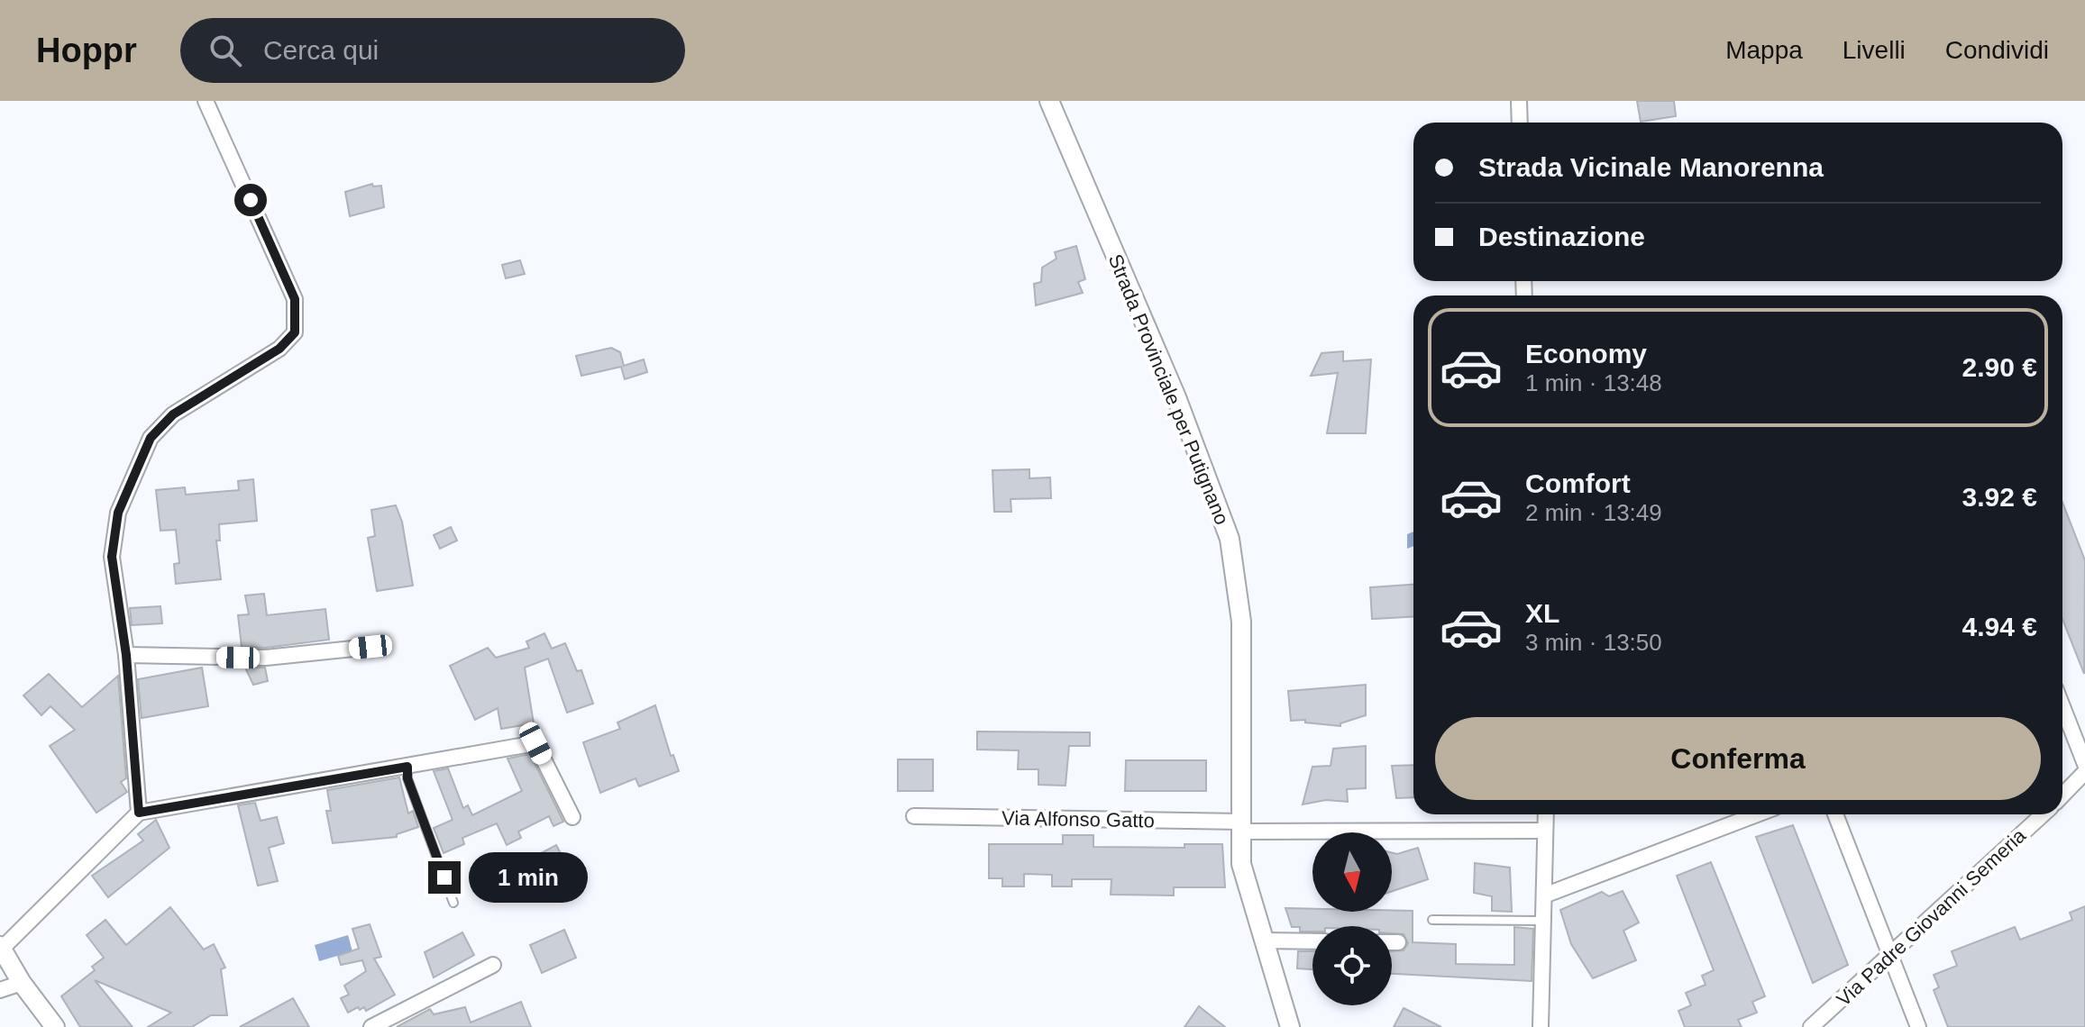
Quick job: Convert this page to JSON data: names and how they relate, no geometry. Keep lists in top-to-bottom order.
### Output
{
  "streets": {
    "street": ["Strada Provinciale per Putignano", "Via Alfonso Gatto", "Via Padre Giovanni Semeria"]
  },
  "crossings": [
    ["Strada Provinciale per Putignano", "Via Alfonso Gatto"]
  ],
  "north": "bottom",
  "page": {
    "header": "Hoppr",
    "search": "Cerca qui",
    "nav": ["Mappa", "Livelli", "Condividi"],
    "banner": ["Strada Vicinale Manorenna", "Destinazione"],
    "list": [
      {
        "name": "Economy",
        "note": "1 min · 13:48",
        "value": "2.90 €"
      },
      {
        "name": "Comfort",
        "note": "2 min · 13:49",
        "value": "3.92 €"
      },
      {
        "name": "XL",
        "note": "3 min · 13:50",
        "value": "4.94 €"
      }
    ],
    "buttons": "Conferma",
    "bubble": "1 min"
  }
}
